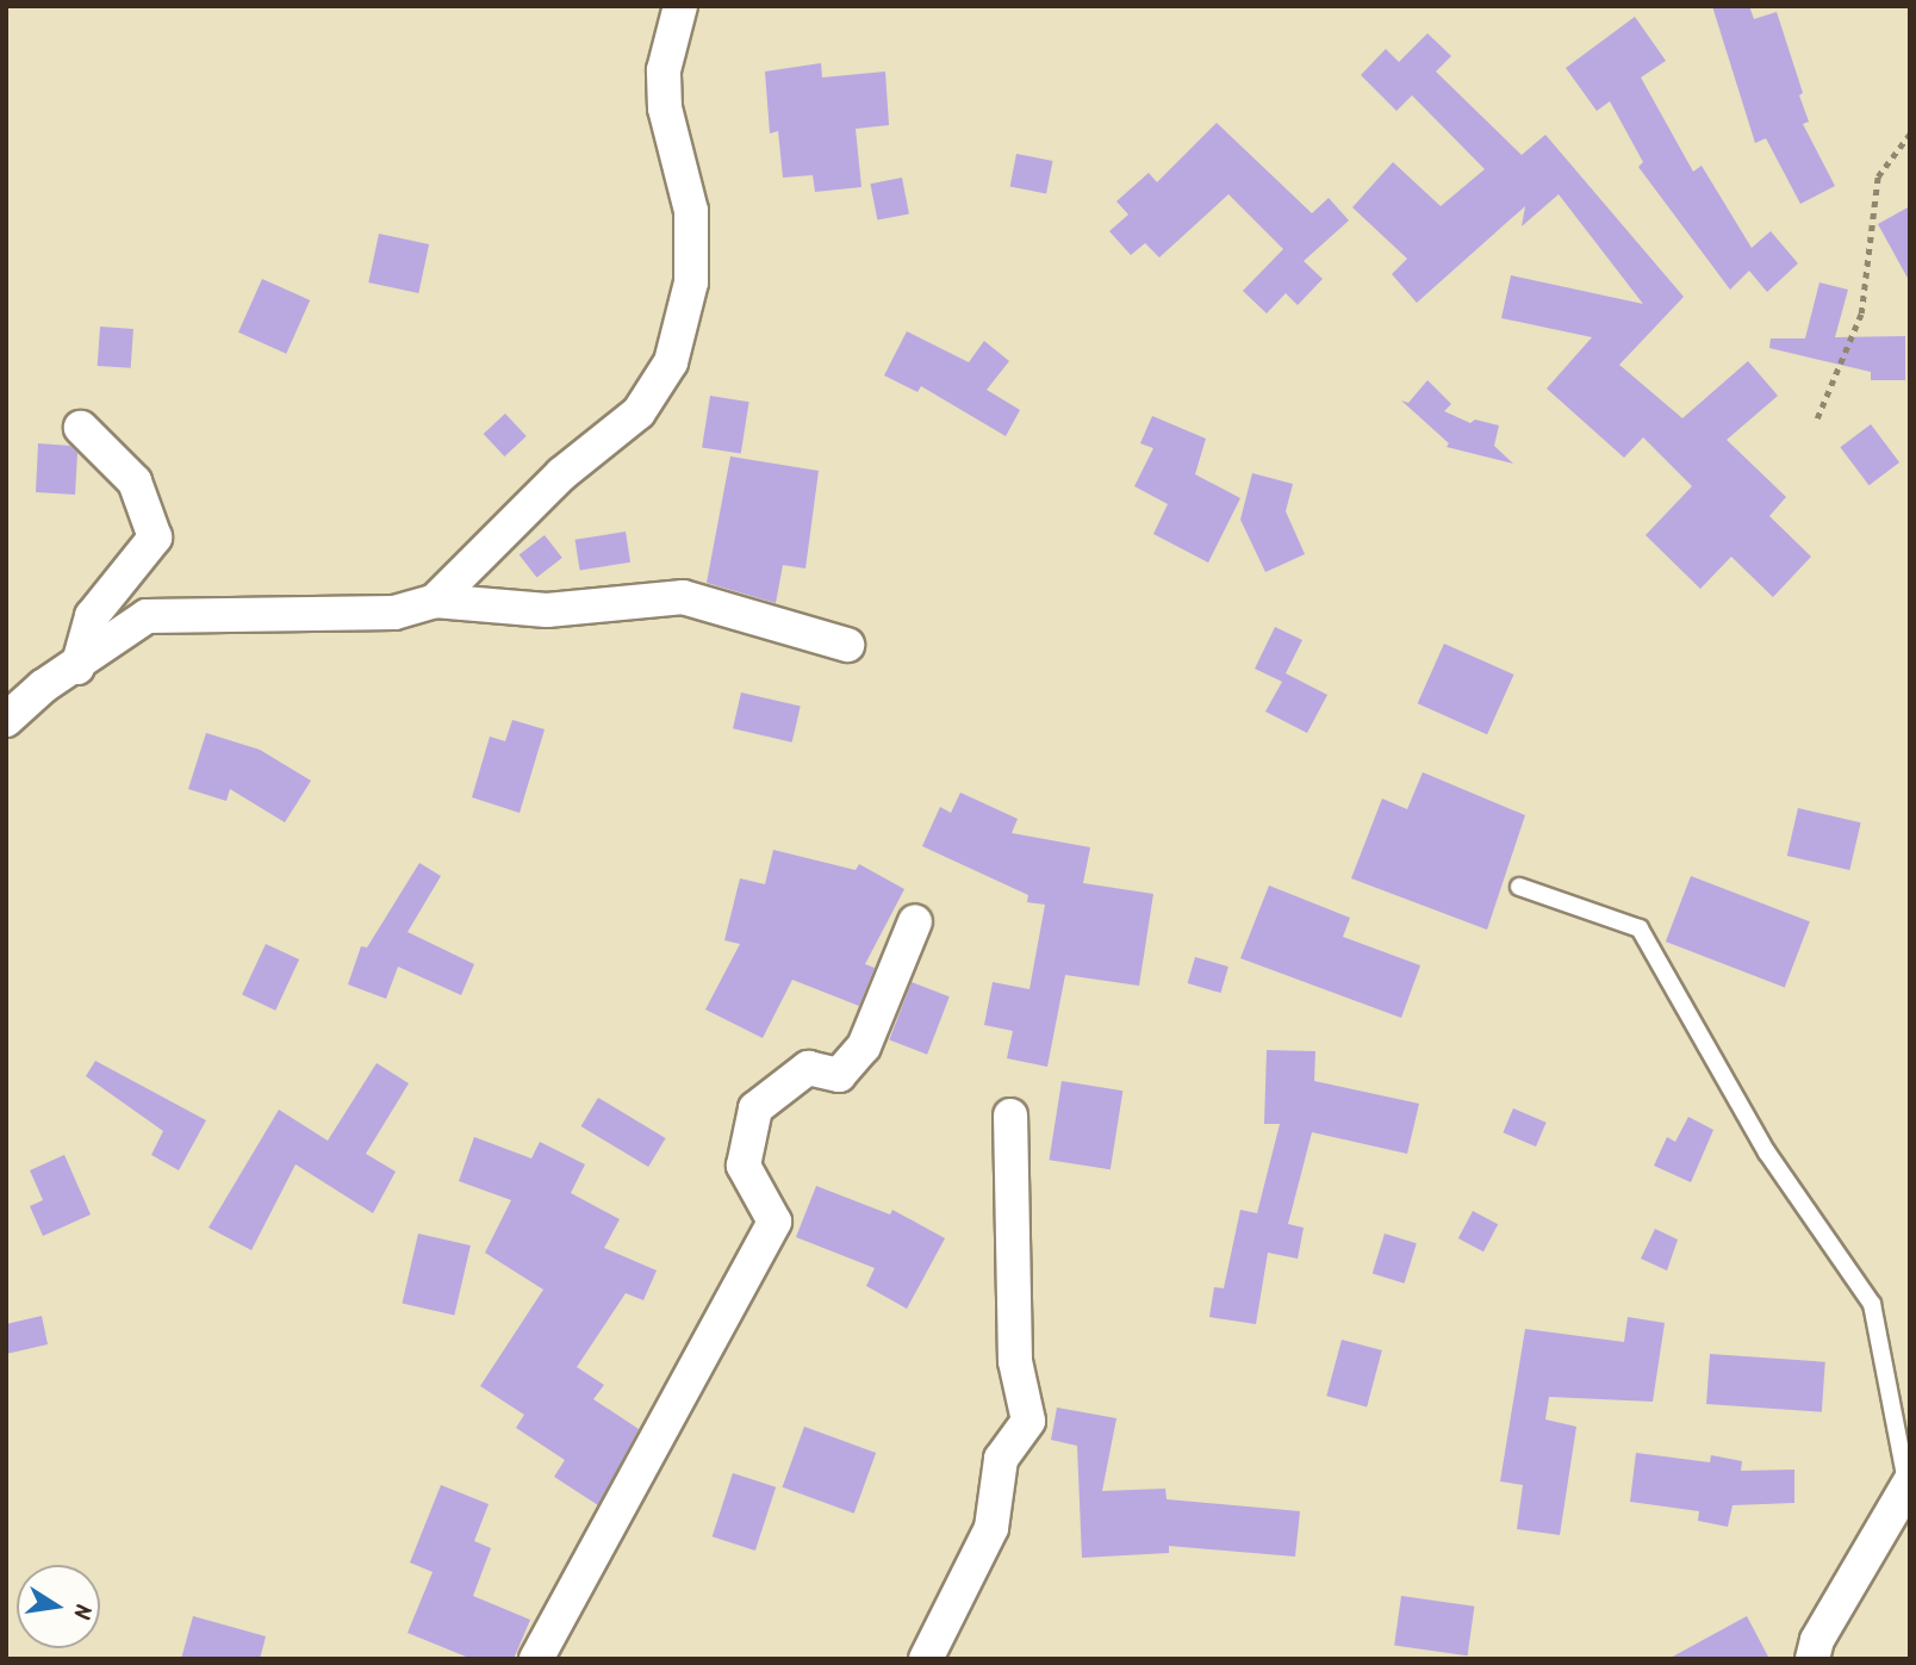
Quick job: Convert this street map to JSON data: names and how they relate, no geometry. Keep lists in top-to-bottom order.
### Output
{
  "north": "right"
}
